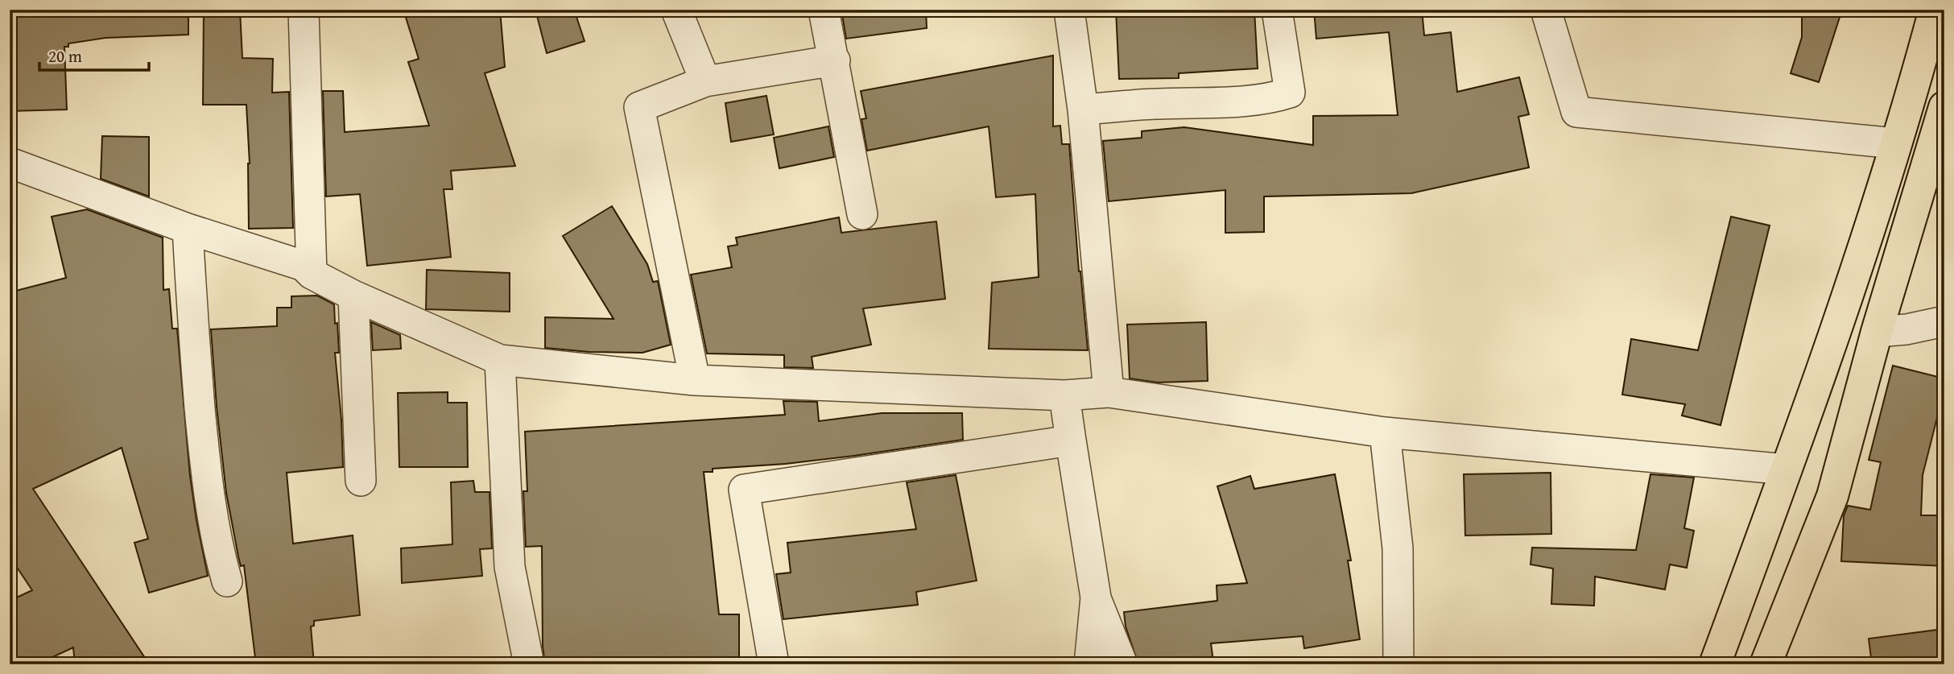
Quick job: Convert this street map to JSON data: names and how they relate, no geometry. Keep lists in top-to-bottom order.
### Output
{
  "scale_bar": "20 m"
}
